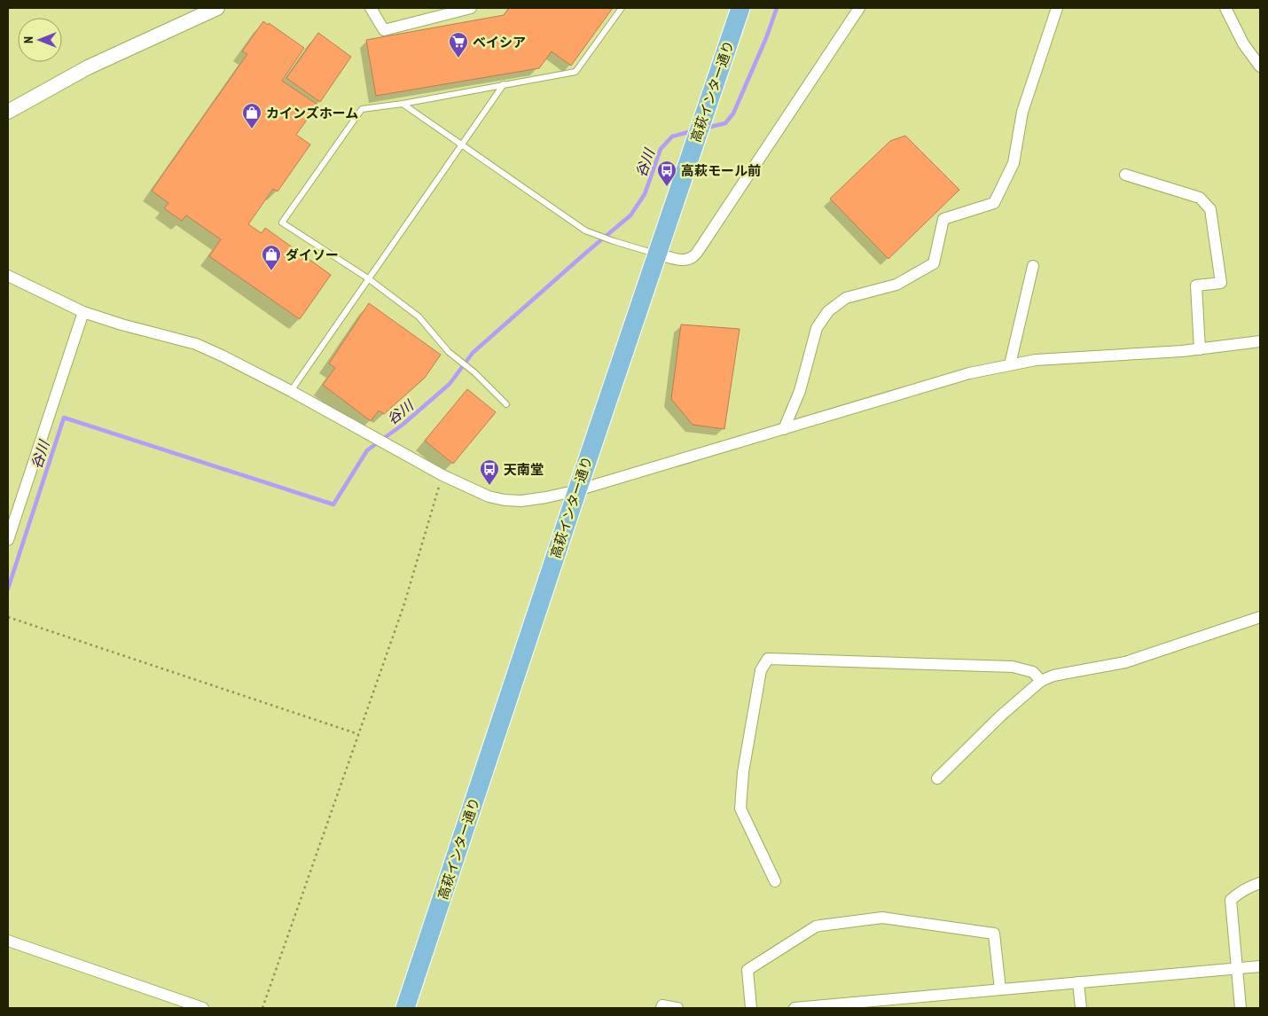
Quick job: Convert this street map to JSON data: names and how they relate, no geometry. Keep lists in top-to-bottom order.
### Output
{
  "streets": {
    "main road": ["高萩インター通り"]
  },
  "water": ["谷川"],
  "places": {
    "supermarket": ["ベイシア"],
    "shop": ["カインズホーム", "ダイソー"],
    "bus stop": ["高萩モール前", "天南堂"]
  },
  "north": "left"
}
